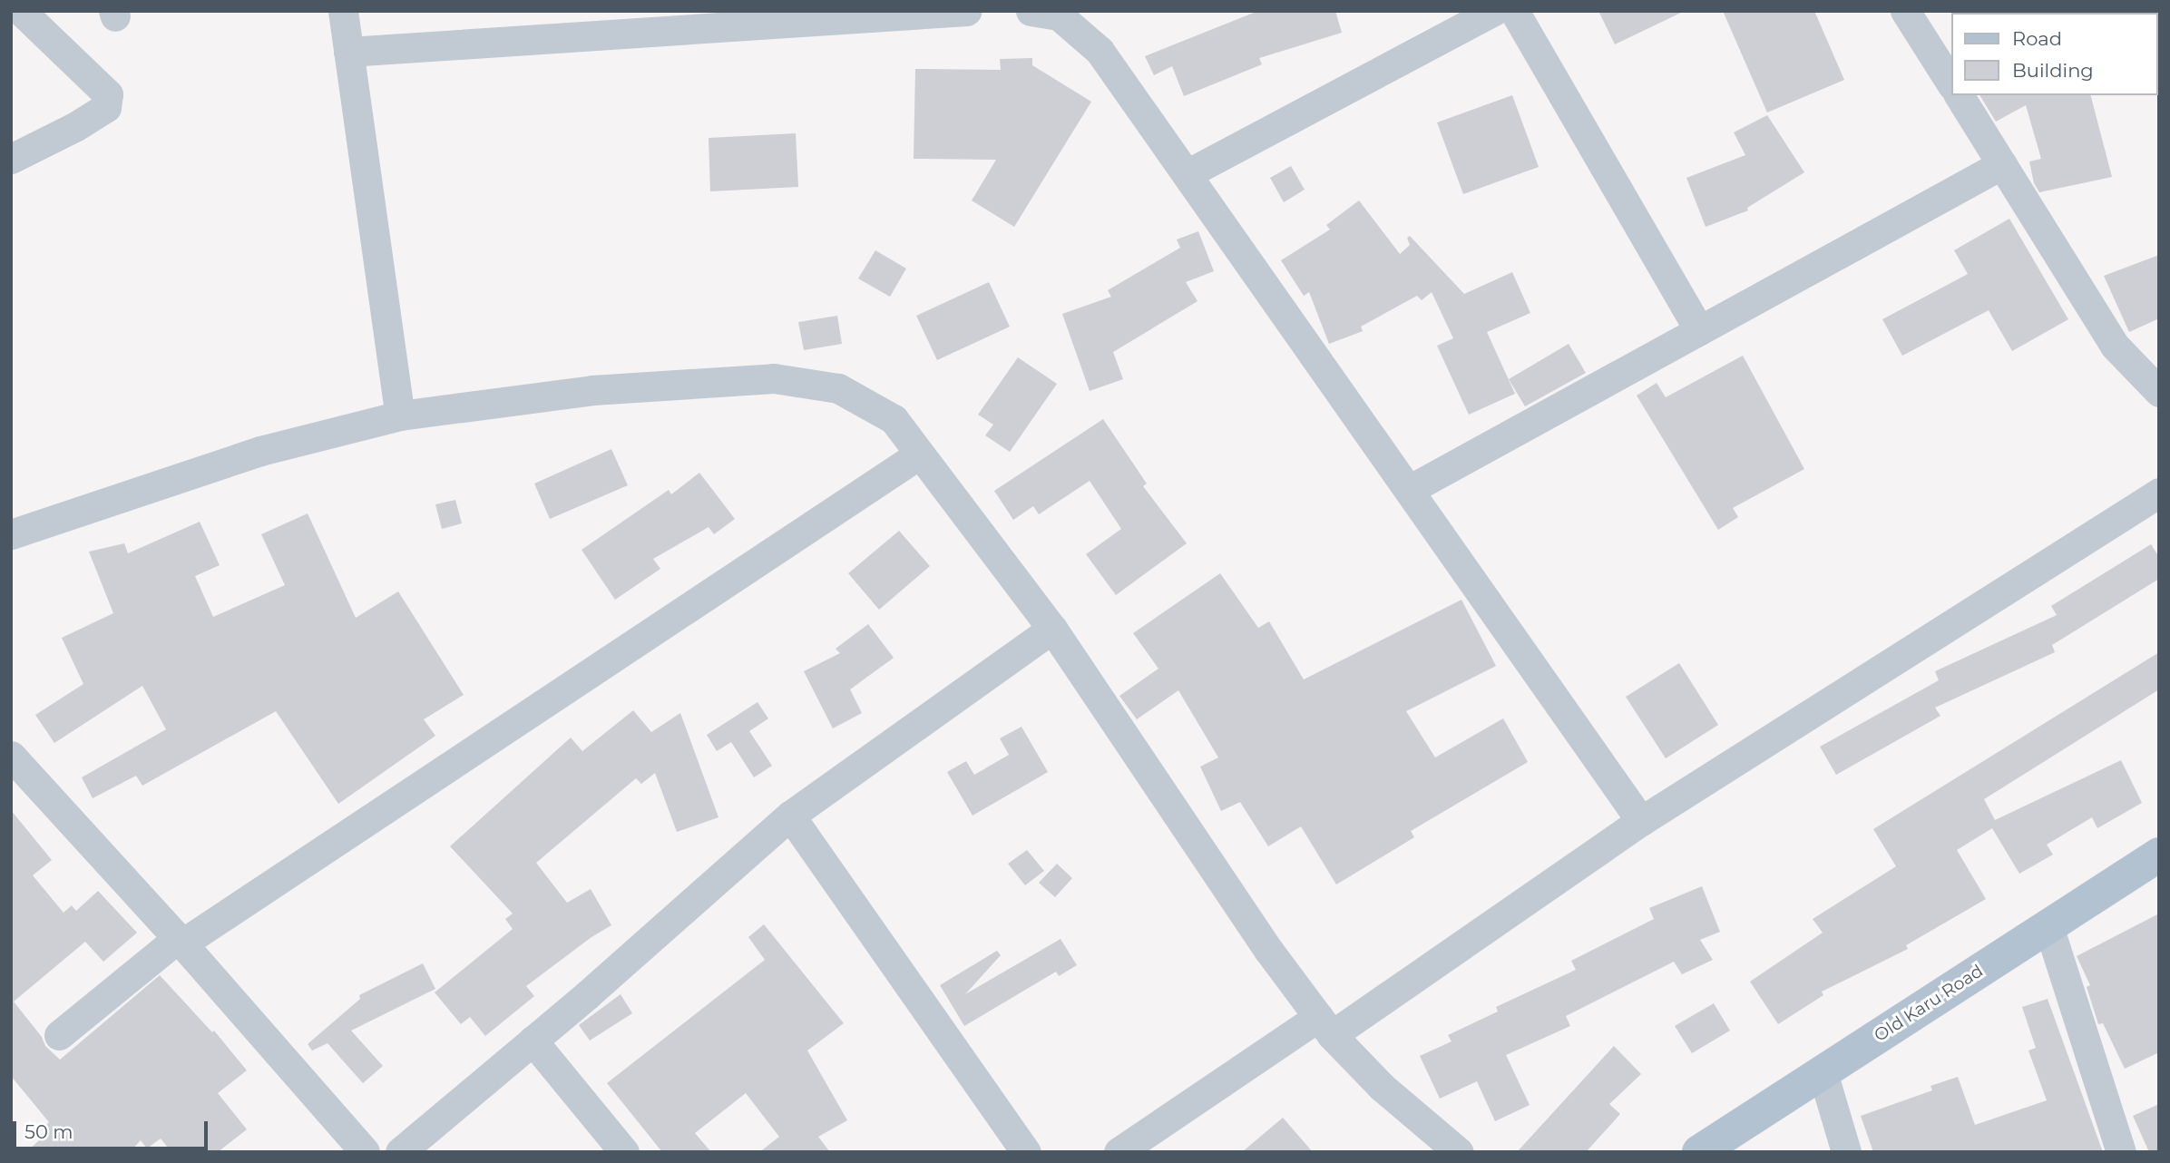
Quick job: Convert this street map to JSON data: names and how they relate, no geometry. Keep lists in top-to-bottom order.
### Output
{
  "streets": {
    "main road": ["Old Karu Road"]
  },
  "legend": ["Road", "Building"],
  "scale_bar": "50 m"
}
